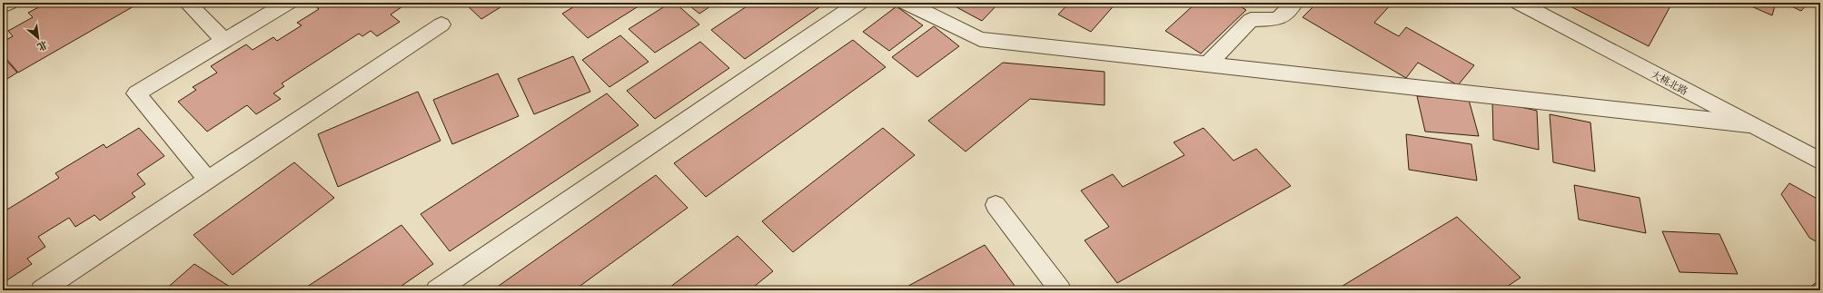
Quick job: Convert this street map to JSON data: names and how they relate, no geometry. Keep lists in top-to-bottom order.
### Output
{
  "streets": {
    "street": ["大桃北路"]
  },
  "north": "bottom right"
}
